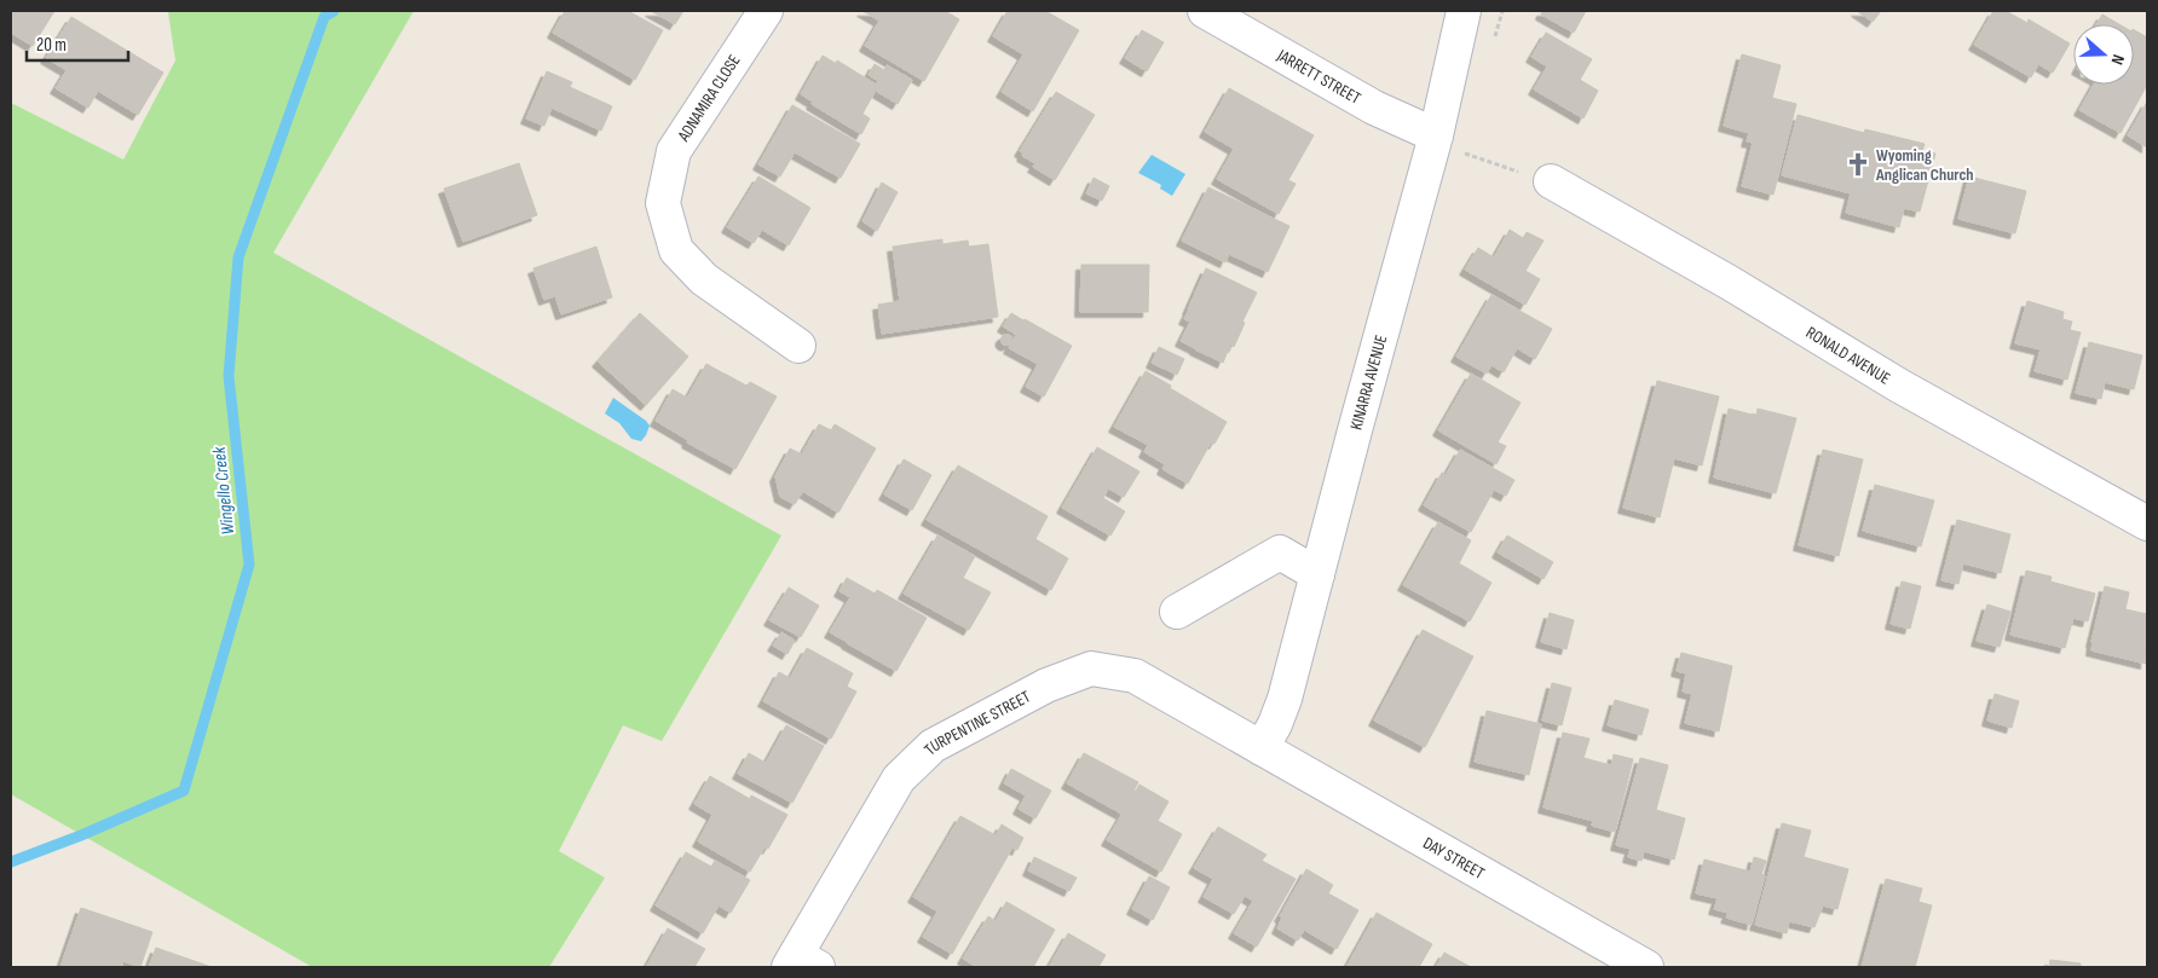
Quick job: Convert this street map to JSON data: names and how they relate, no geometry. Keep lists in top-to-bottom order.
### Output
{
  "streets": {
    "street": [
      "JARRETT STREET",
      "ADNAMIRA CLOSE",
      "RONALD AVENUE",
      "KINARRA AVENUE",
      "TURPENTINE STREET",
      "DAY STREET"
    ]
  },
  "crossings": [
    ["JARRETT STREET", "KINARRA AVENUE"],
    ["KINARRA AVENUE", "TURPENTINE STREET"],
    ["KINARRA AVENUE", "DAY STREET"],
    ["TURPENTINE STREET", "DAY STREET"]
  ],
  "water": ["Wingello Creek"],
  "places": {
    "church": ["Wyoming Anglican Church"]
  },
  "scale_bar": "20 m",
  "north": "right"
}
